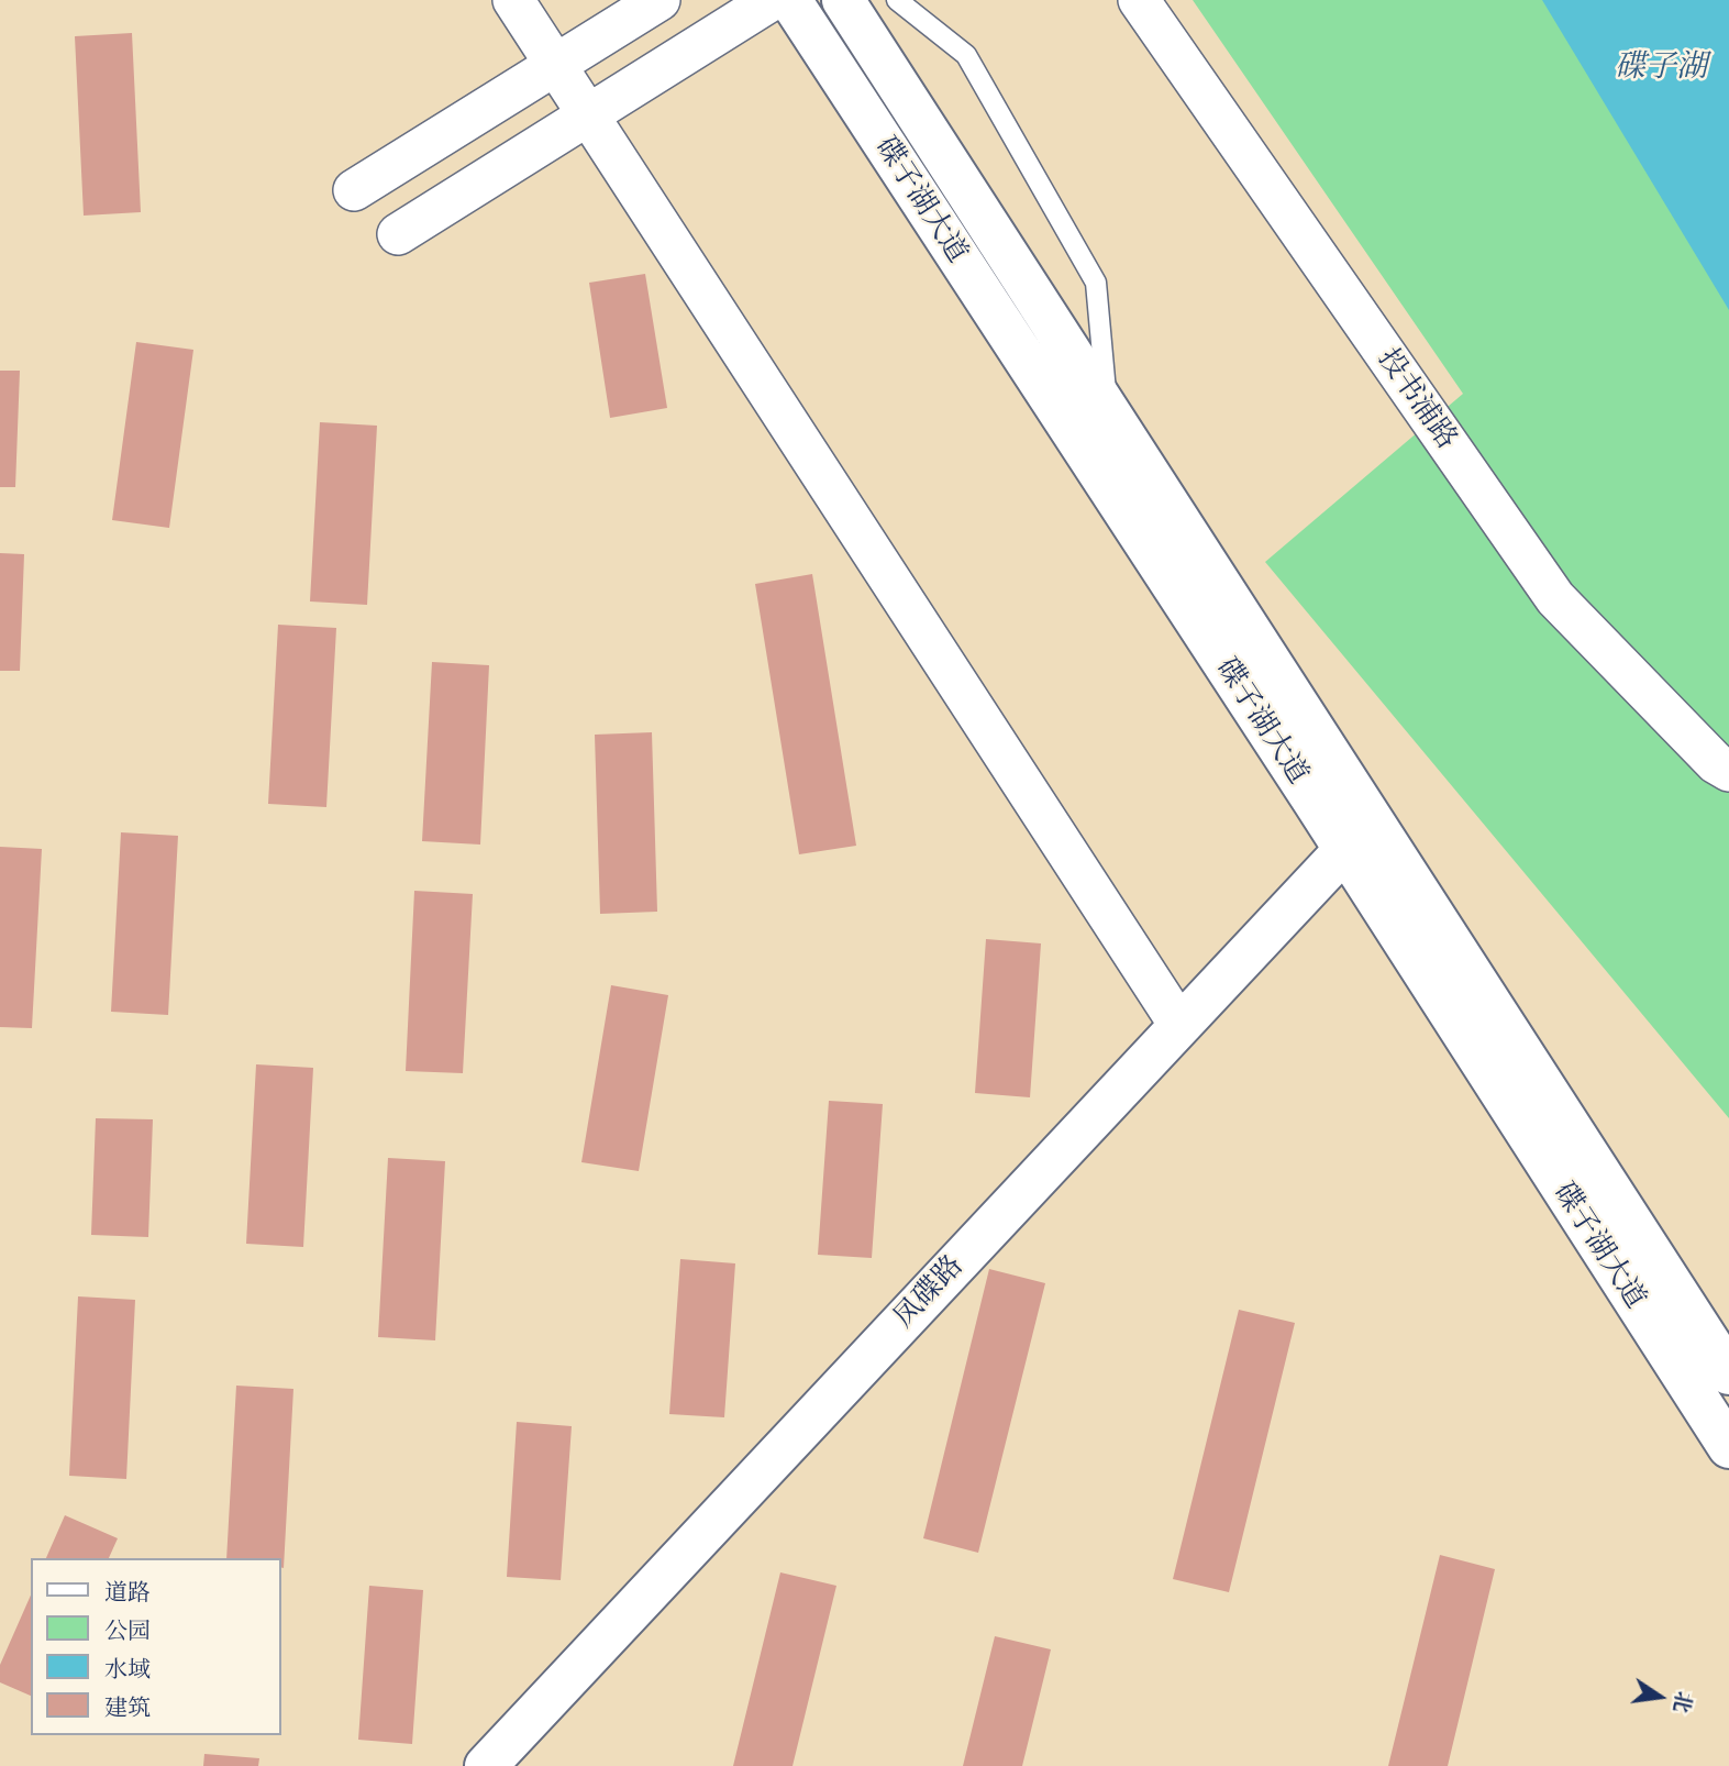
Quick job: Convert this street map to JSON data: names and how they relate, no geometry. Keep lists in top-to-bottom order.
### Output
{
  "streets": {
    "main road": ["碟子湖大道", "凤碟路"],
    "street": ["投书浦路"]
  },
  "crossings": [
    ["碟子湖大道", "凤碟路"]
  ],
  "water": ["碟子湖"],
  "legend": [
    "道路",
    "公园",
    "水域",
    "建筑"
  ],
  "north": "right"
}
